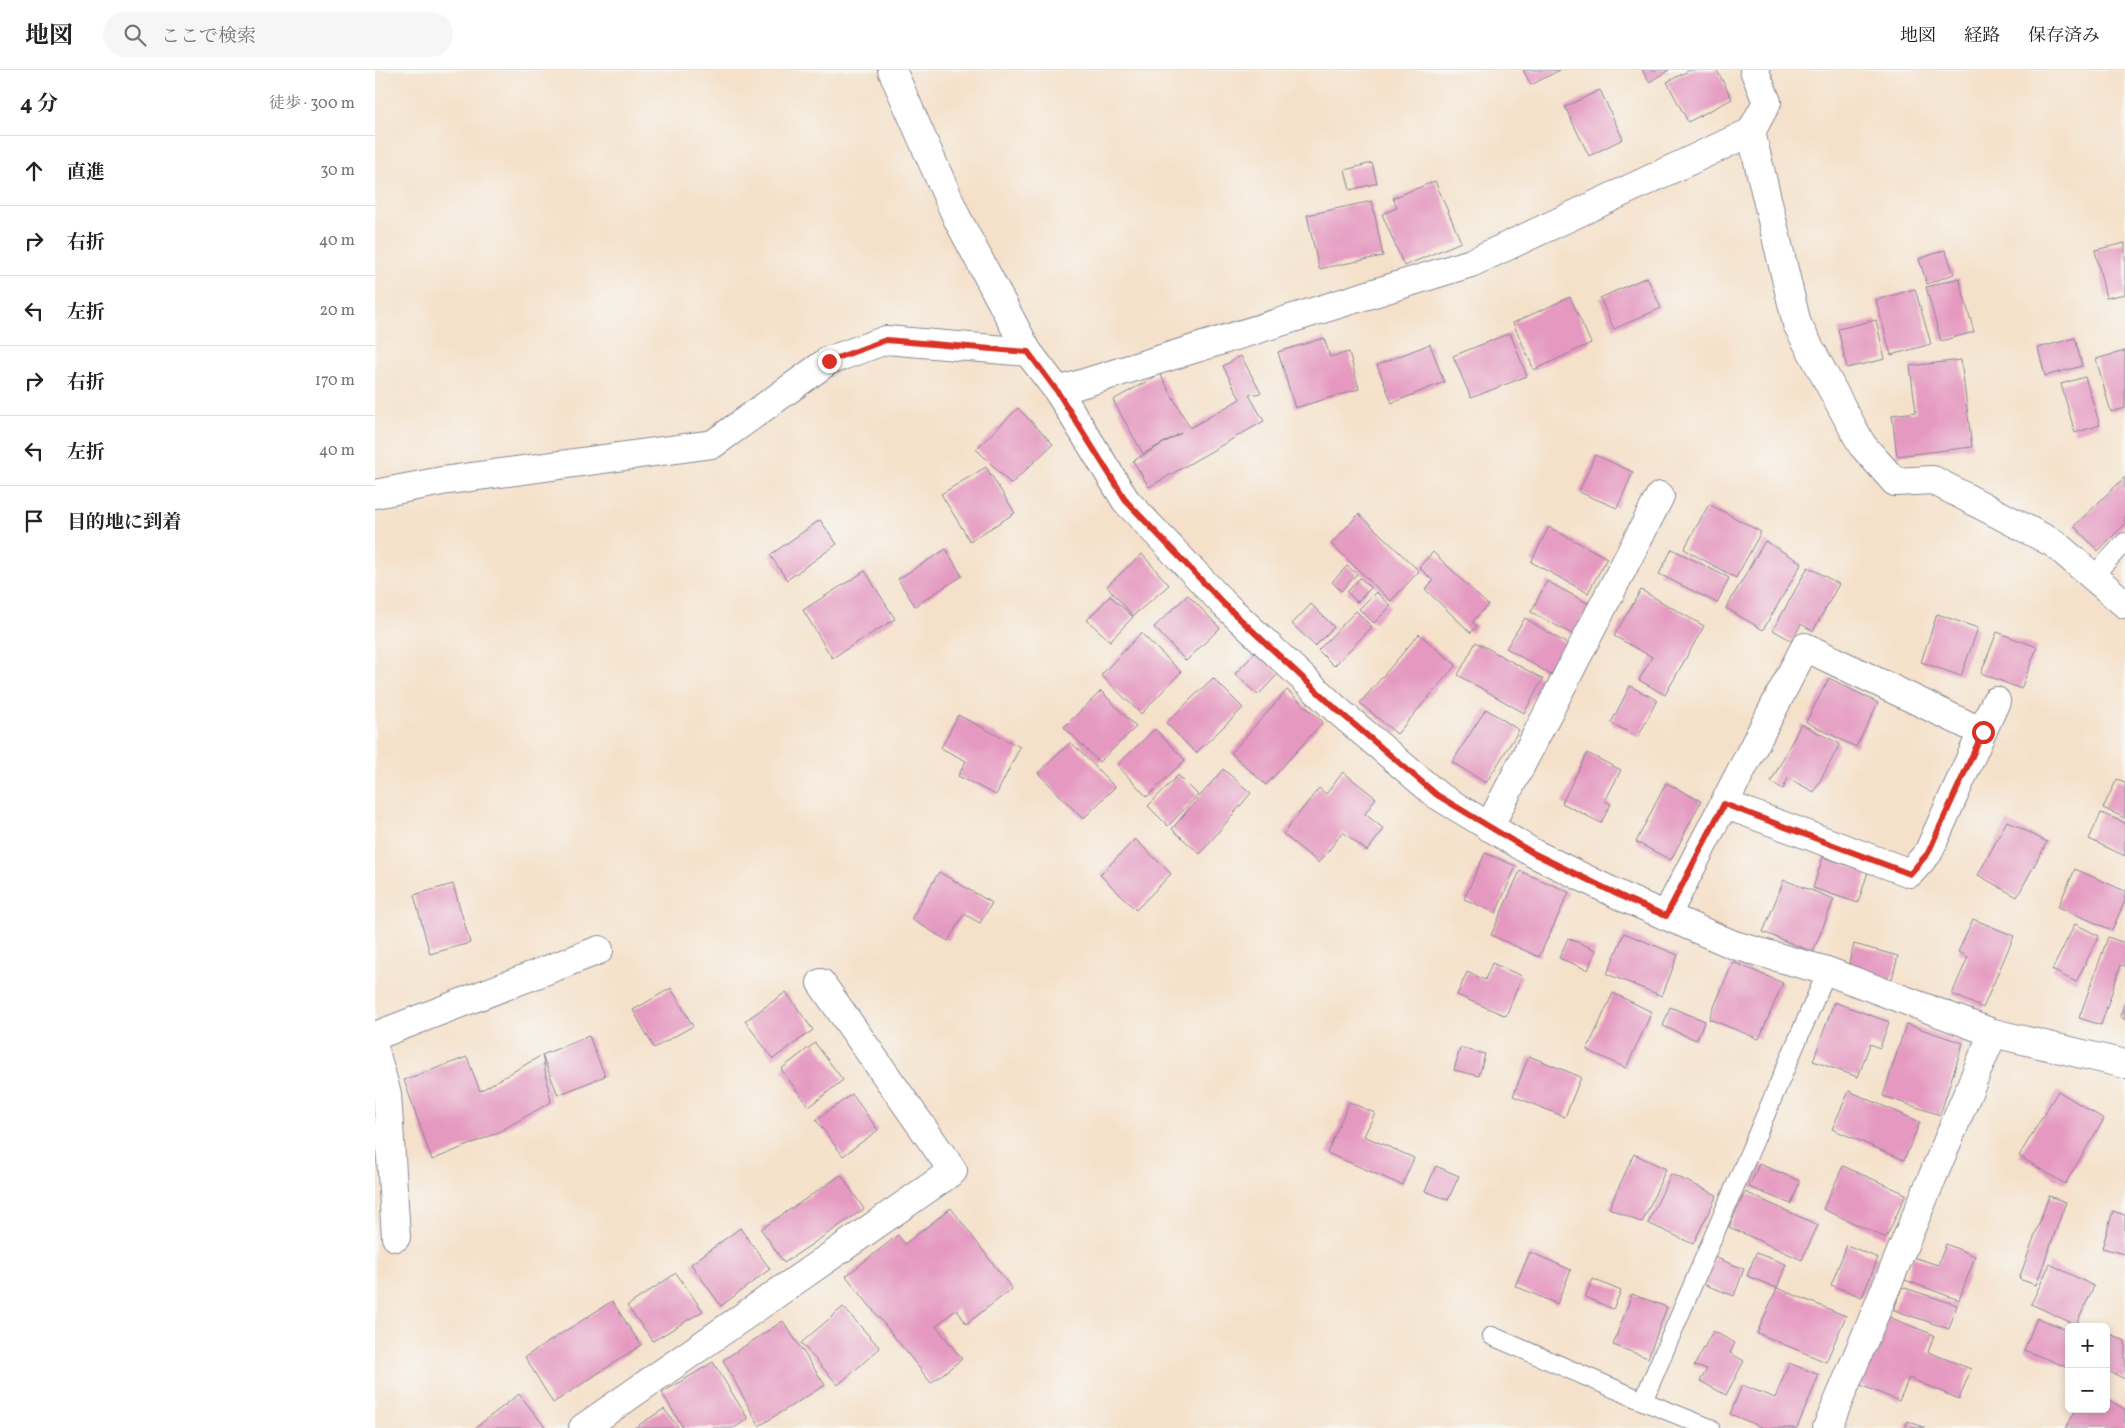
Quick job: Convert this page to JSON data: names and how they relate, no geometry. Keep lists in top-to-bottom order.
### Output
{
  "page": {
    "header": "地図",
    "search": "ここで検索",
    "nav": ["地図", "経路", "保存済み"],
    "heading": ["4 分", "徒歩 · 300 m"],
    "list": [
      ["直進", "30 m"],
      ["右折", "40 m"],
      ["左折", "20 m"],
      ["右折", "170 m"],
      ["左折", "40 m"],
      "目的地に到着"
    ],
    "map_buttons": ["+", "−"]
  }
}
